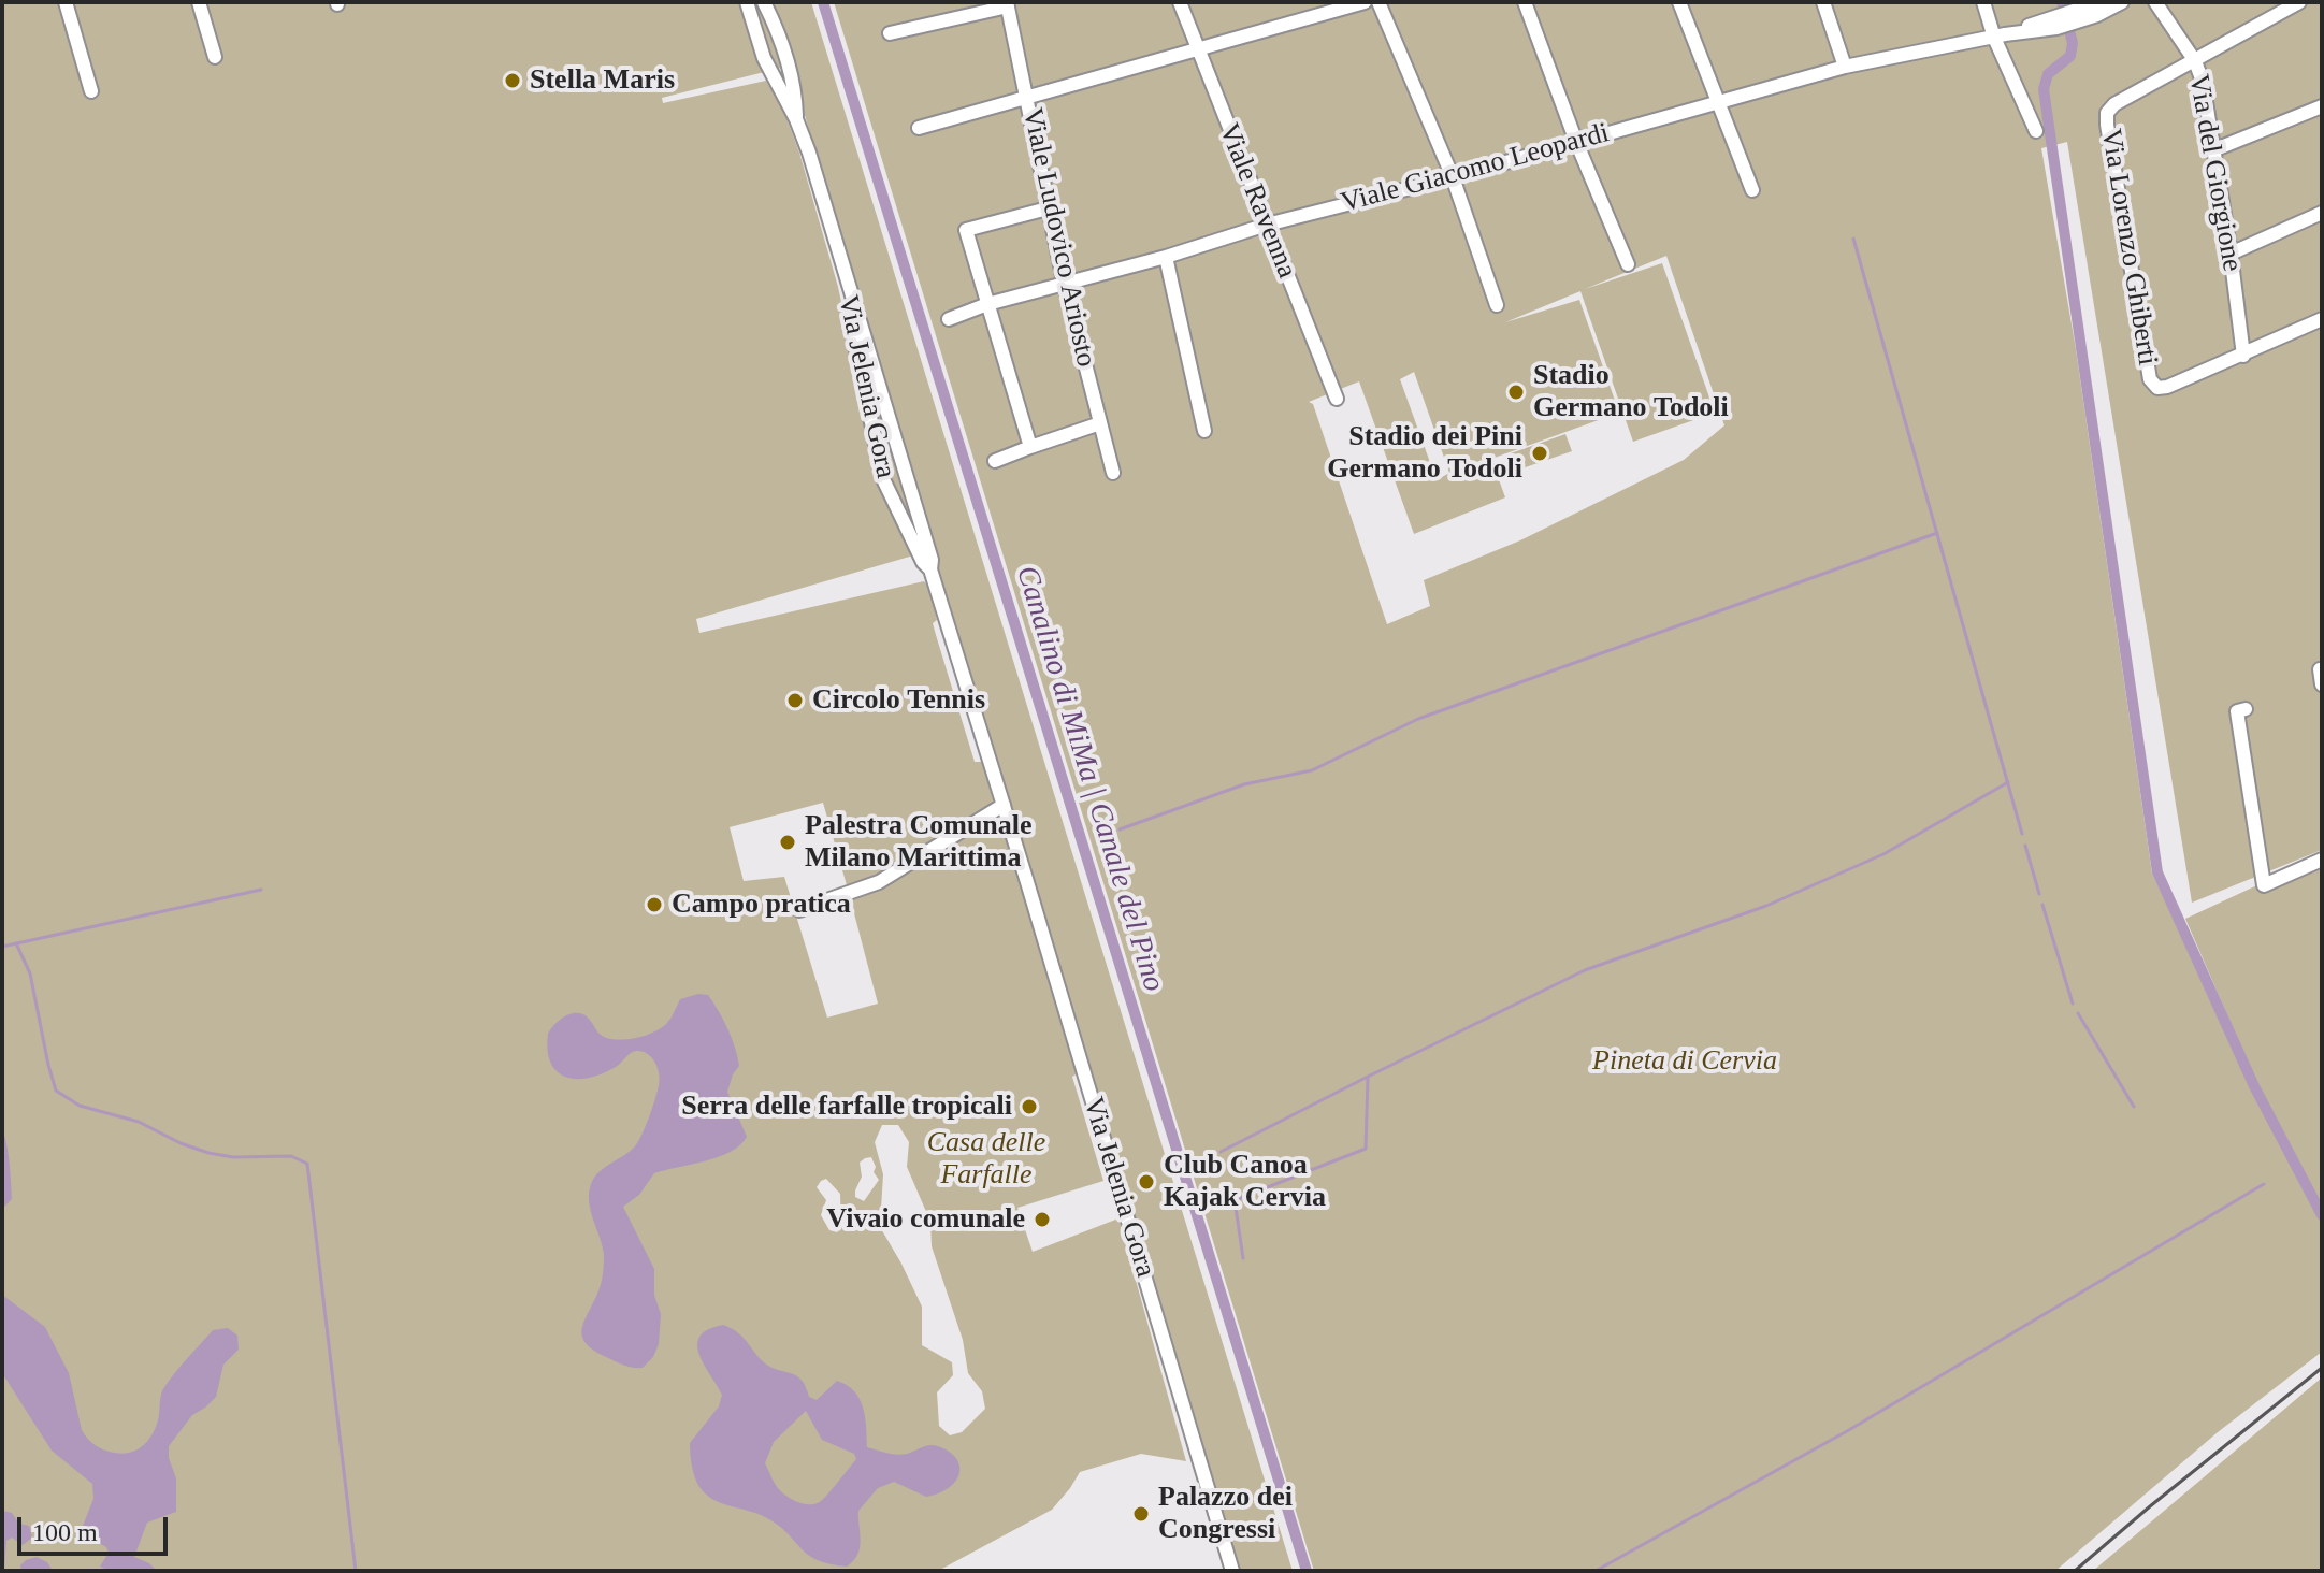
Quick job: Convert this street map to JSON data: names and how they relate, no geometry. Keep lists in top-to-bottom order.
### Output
{
  "streets": {
    "street": [
      "Viale Giacomo Leopardi",
      "Via del Giorgione",
      "Viale Ravenna",
      "Viale Ludovico Ariosto",
      "Via Lorenzo Ghiberti",
      "Via Jelenia Gora"
    ]
  },
  "crossings": [
    ["Viale Giacomo Leopardi", "Viale Ravenna"],
    ["Viale Giacomo Leopardi", "Viale Ludovico Ariosto"],
    ["Via del Giorgione", "Via Lorenzo Ghiberti"]
  ],
  "water": ["Canalino di MiMa | Canale del Pino"],
  "parks": ["Pineta di Cervia", "Casa delle Farfalle"],
  "places": [
    "Stella Maris",
    "Stadio Germano Todoli",
    "Stadio dei Pini Germano Todoli",
    "Circolo Tennis",
    "Palestra Comunale Milano Marittima",
    "Campo pratica",
    "Serra delle farfalle tropicali",
    "Club Canoa Kajak Cervia",
    "Vivaio comunale",
    "Palazzo dei Congressi"
  ],
  "scale_bar": "100 m"
}
